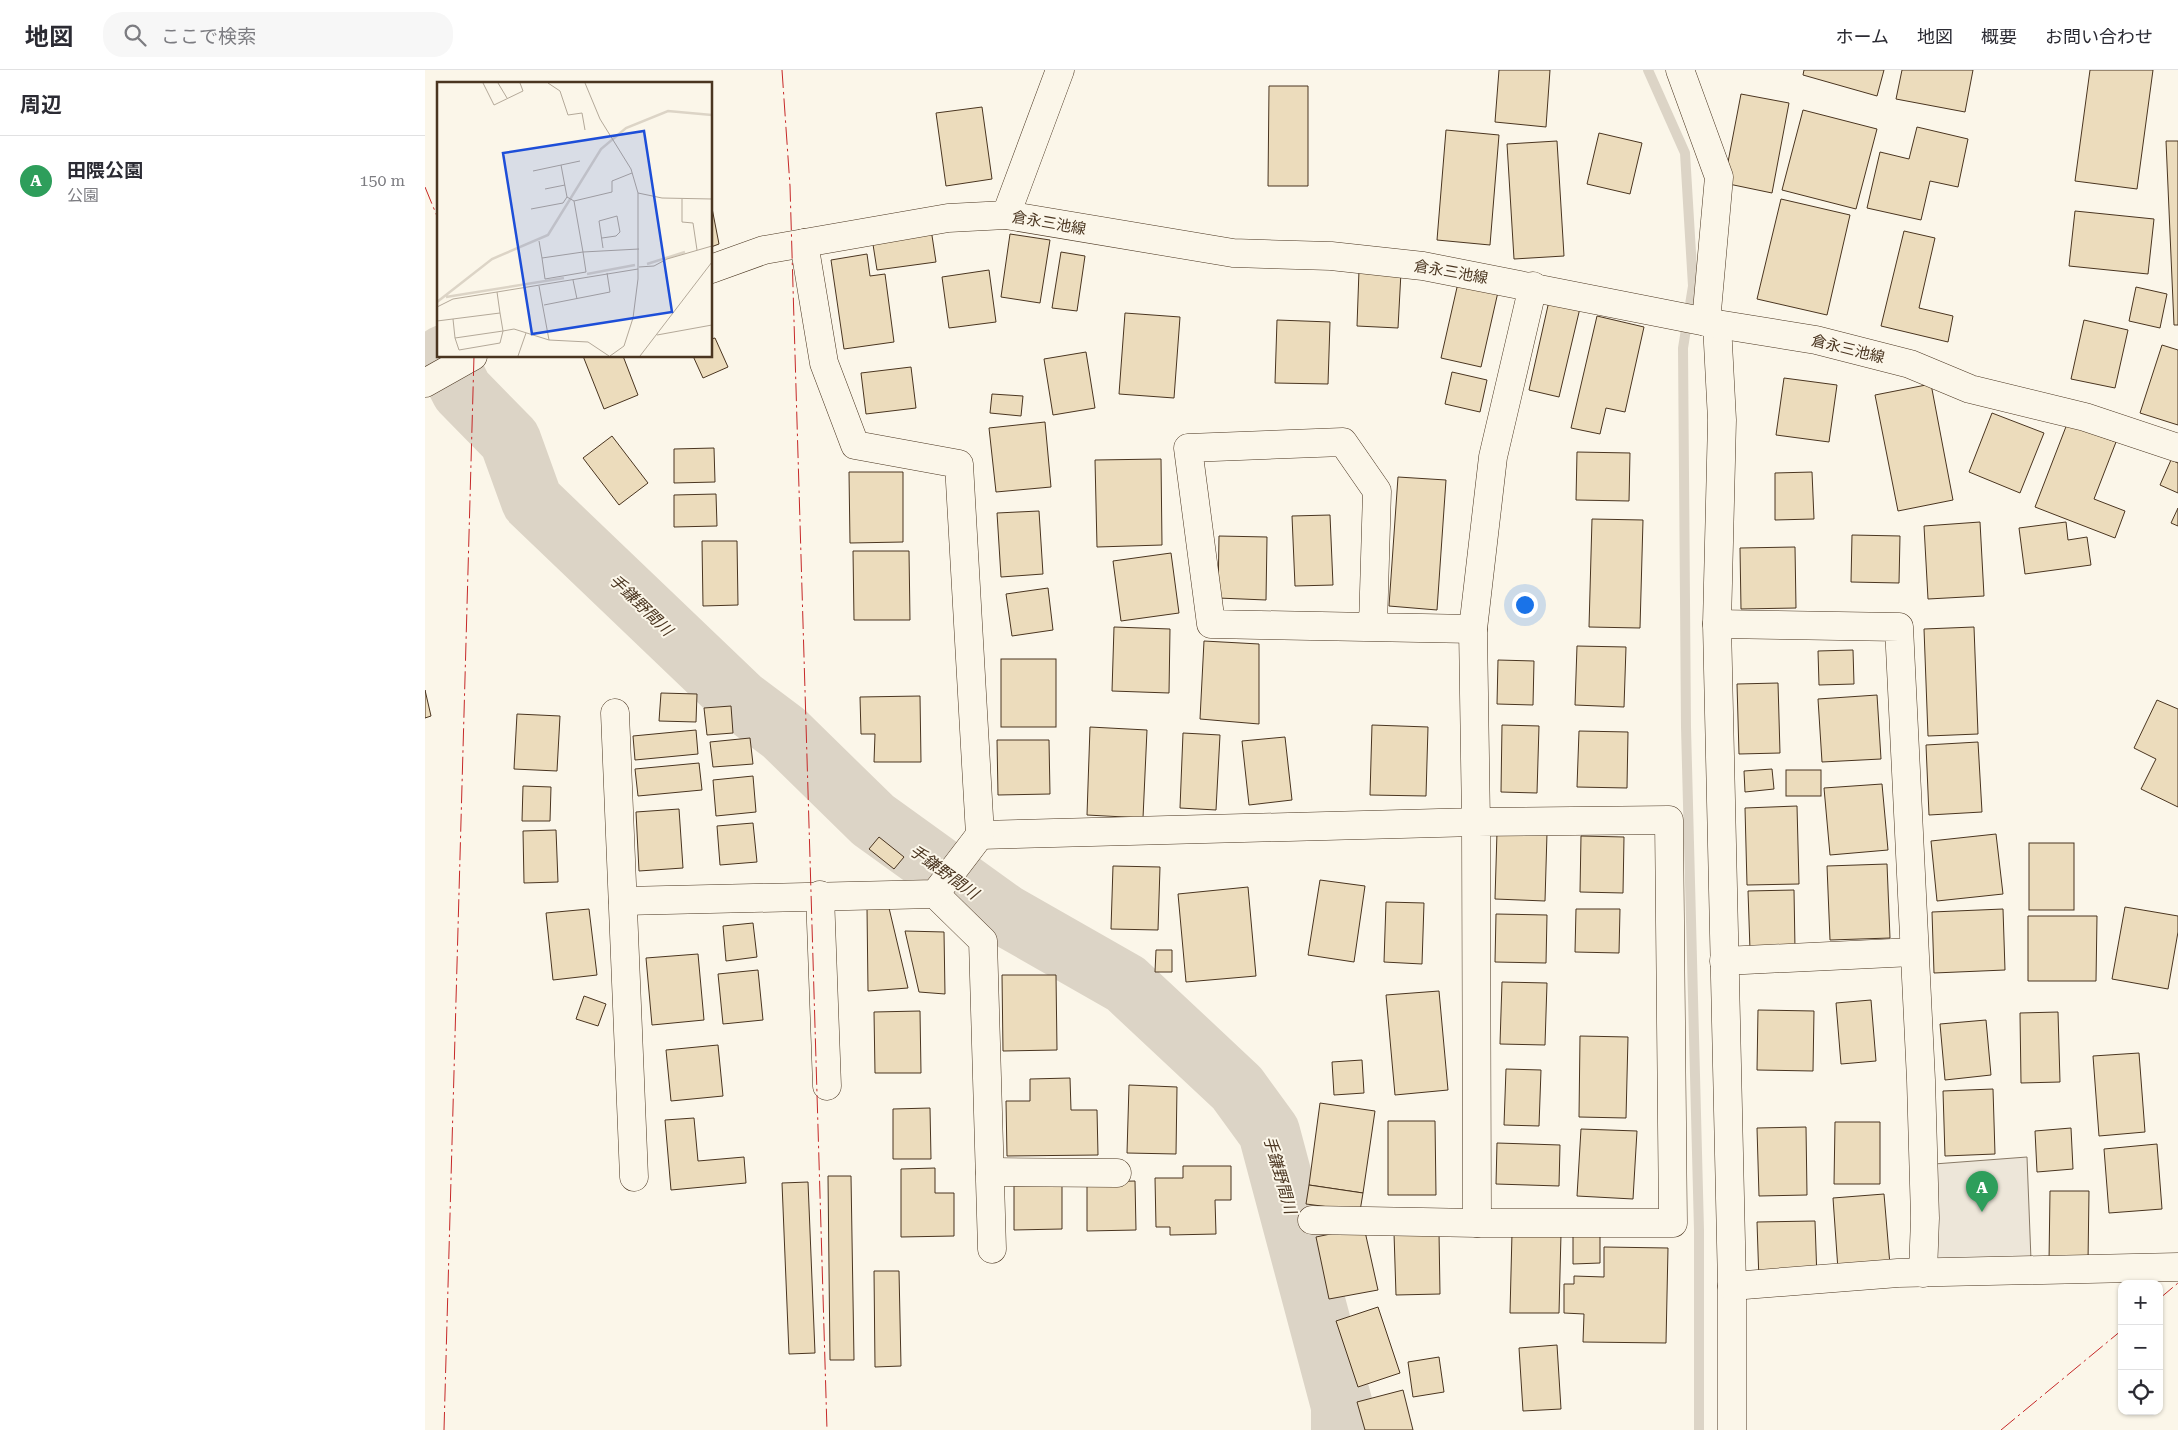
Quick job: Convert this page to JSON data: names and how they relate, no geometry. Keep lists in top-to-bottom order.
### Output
{
  "streets": {
    "street": ["倉永三池線"]
  },
  "water": ["手鎌野間川"],
  "page": {
    "header": "地図",
    "search": "ここで検索",
    "nav": [
      "ホーム",
      "地図",
      "概要",
      "お問い合わせ"
    ],
    "heading": "周辺",
    "list": [
      {
        "mark": "A",
        "name": "田隈公園",
        "note": "公園",
        "value": "150 m"
      }
    ],
    "pins": "A",
    "map_buttons": ["+", "−"]
  }
}
